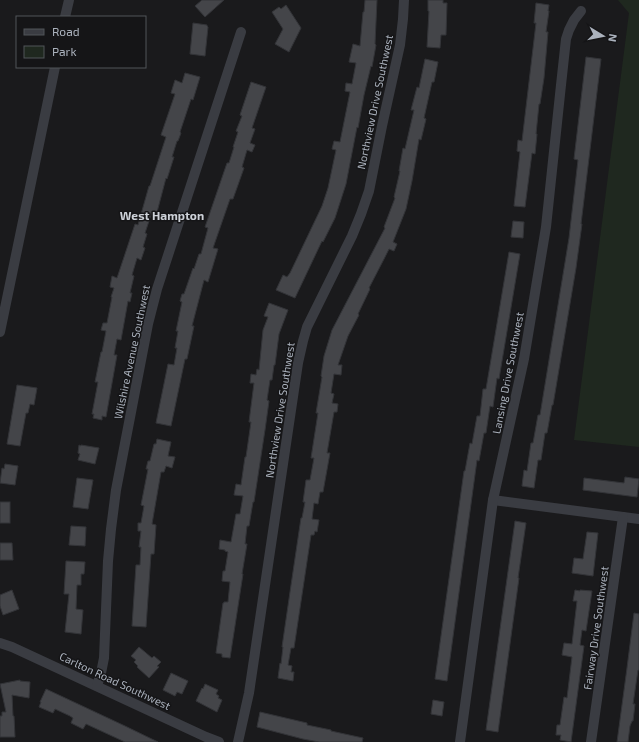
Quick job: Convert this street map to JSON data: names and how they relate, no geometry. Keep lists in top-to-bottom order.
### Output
{
  "streets": {
    "street": [
      "Northview Drive Southwest",
      "Wilshire Avenue Southwest",
      "Lansing Drive Southwest",
      "Fairway Drive Southwest",
      "Carlton Road Southwest"
    ]
  },
  "crossings": [
    ["Wilshire Avenue Southwest", "Carlton Road Southwest"]
  ],
  "districts": ["West Hampton"],
  "legend": ["Road", "Park"],
  "north": "right"
}
